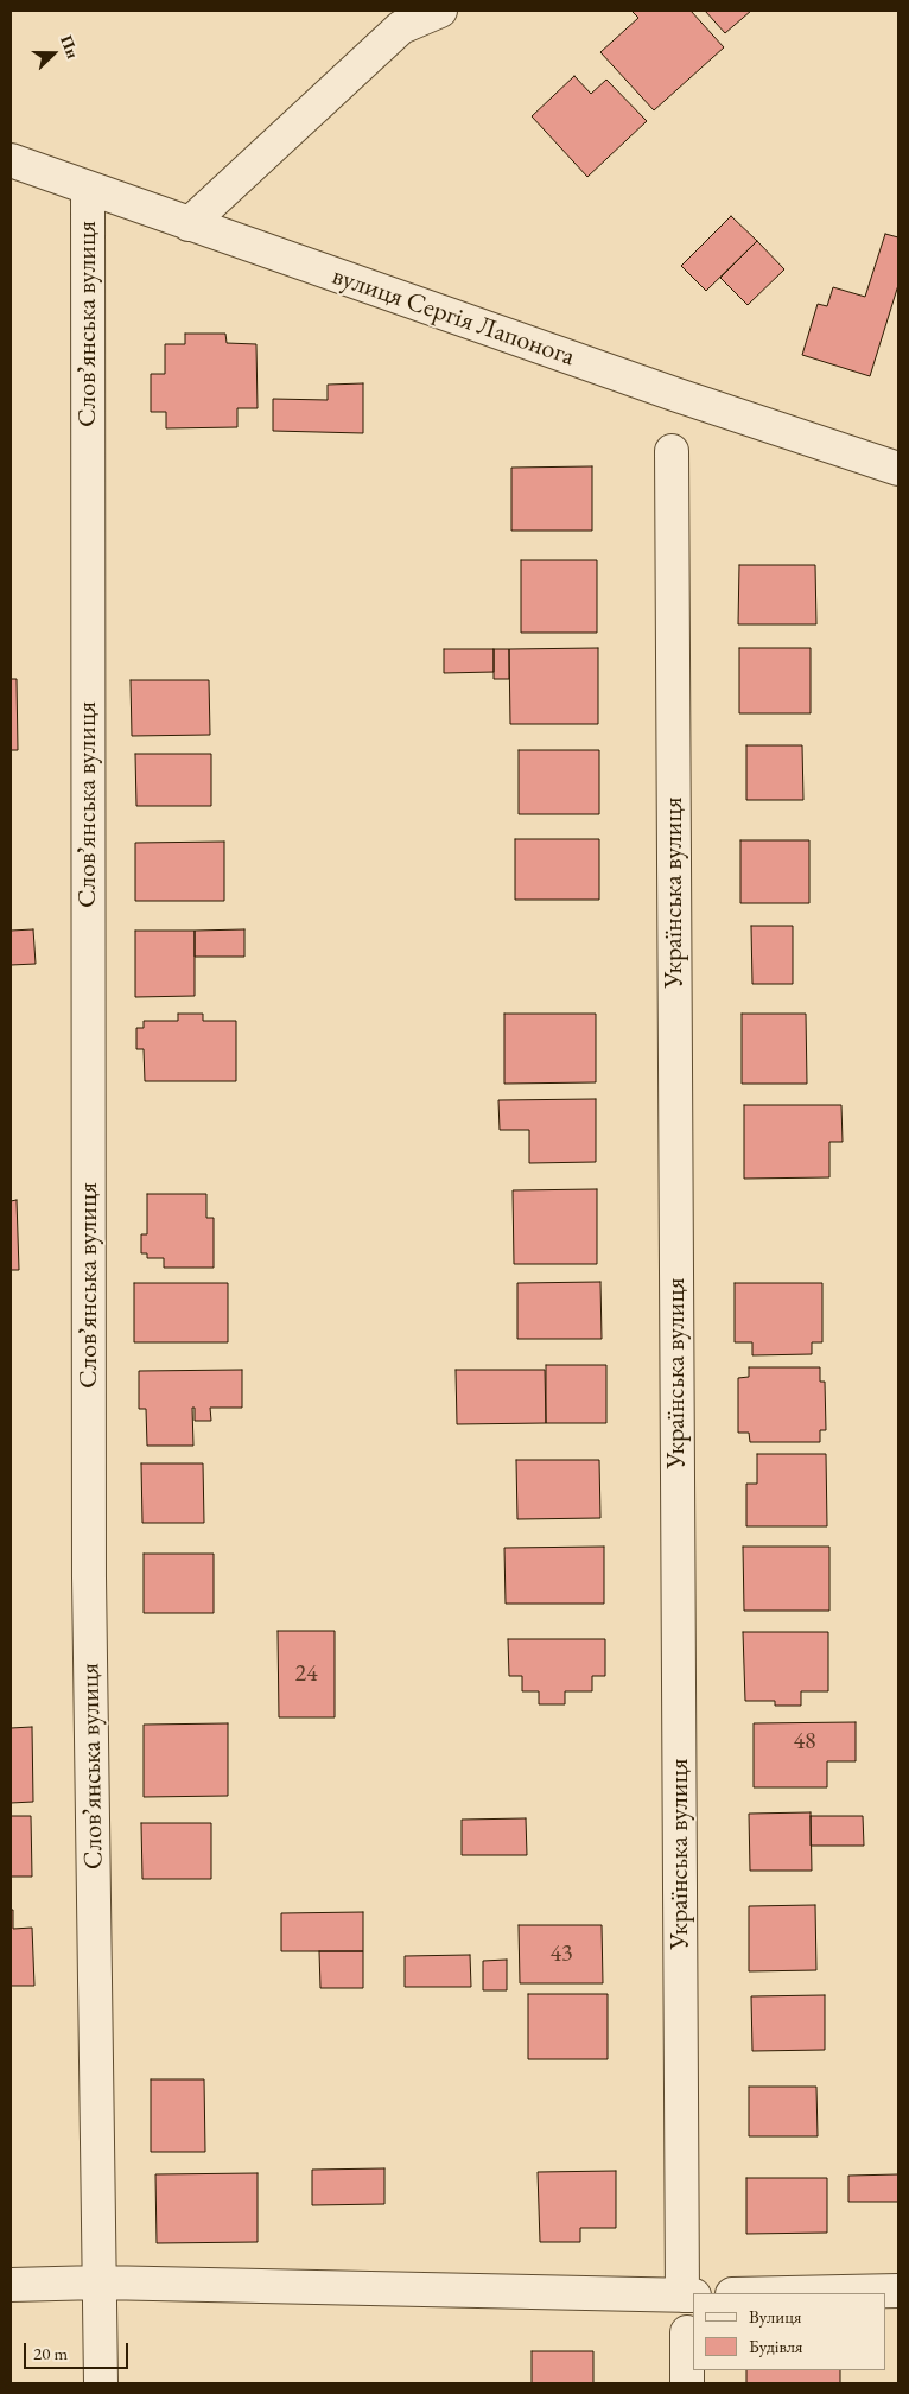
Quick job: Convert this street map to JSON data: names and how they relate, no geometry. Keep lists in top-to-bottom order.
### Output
{
  "streets": {
    "street": ["вулиця Сергія Лапонога", "Словʼянська вулиця", "Українська вулиця"]
  },
  "crossings": [
    ["вулиця Сергія Лапонога", "Словʼянська вулиця"]
  ],
  "house_numbers": ["24", "48", "43"],
  "legend": ["Вулиця", "Будівля"],
  "scale_bar": "20 m",
  "north": "right"
}
